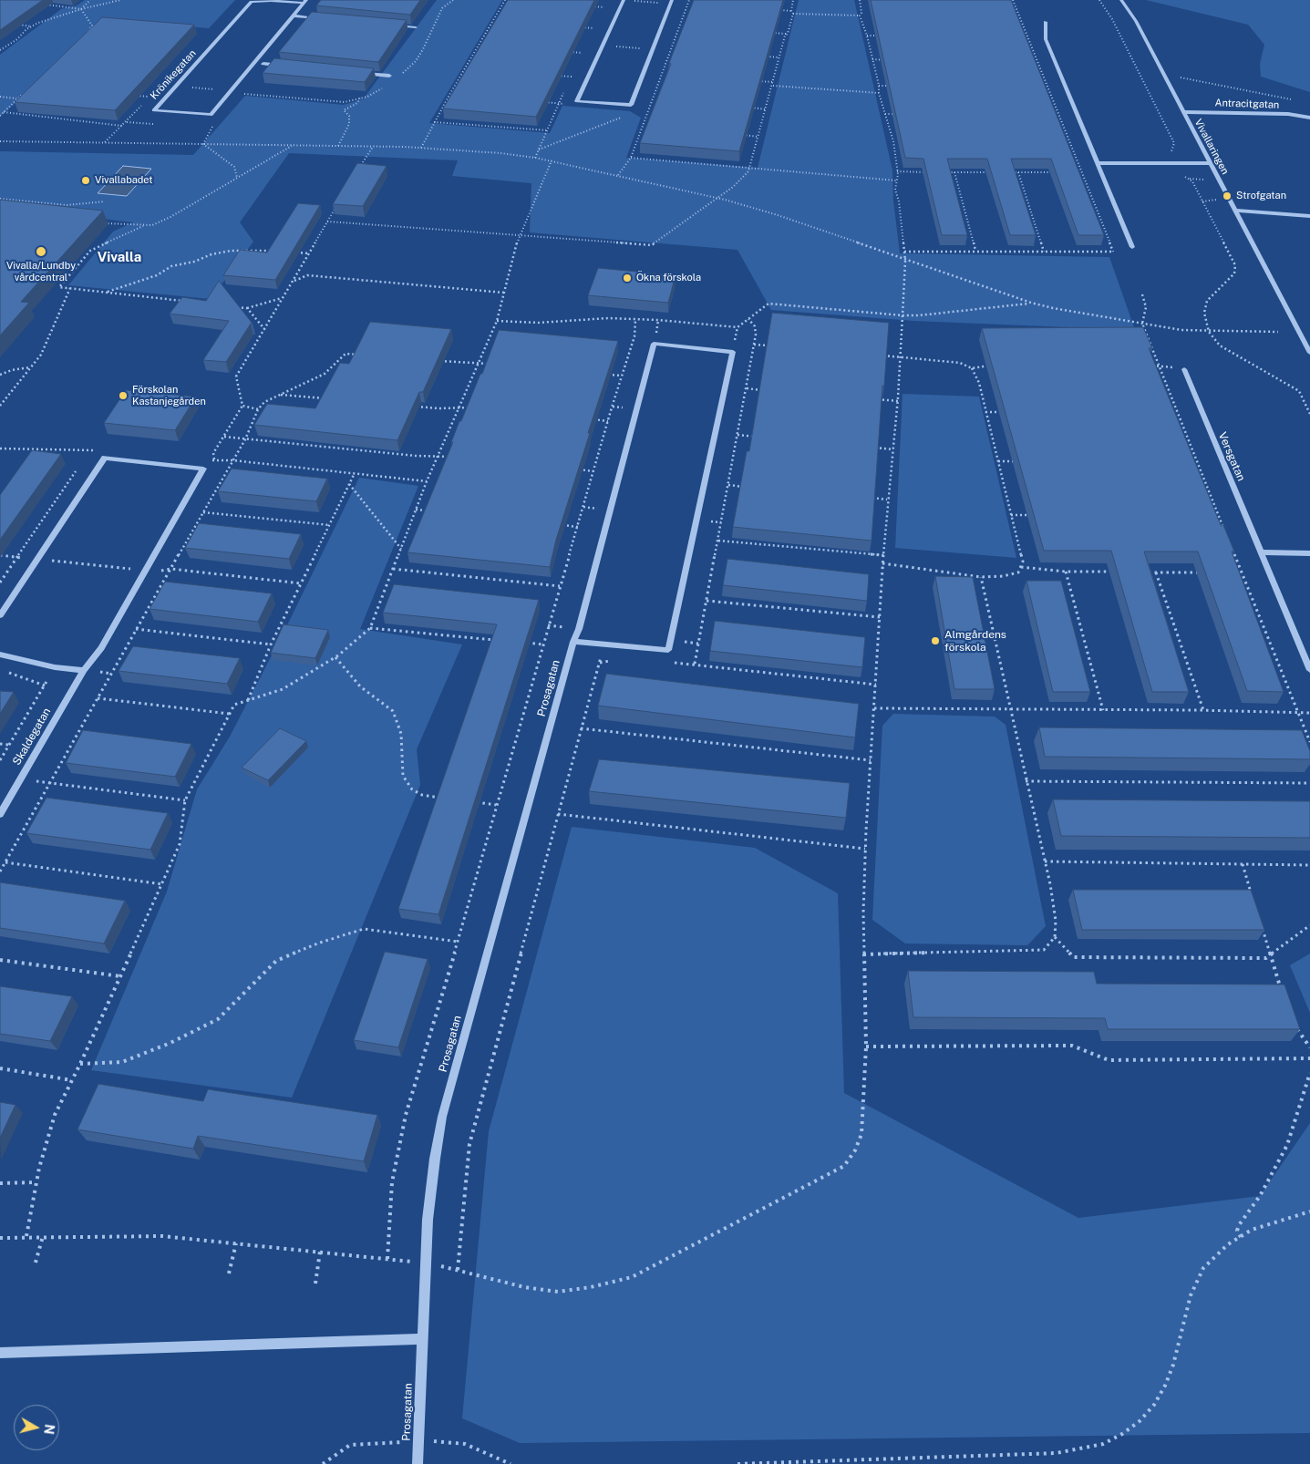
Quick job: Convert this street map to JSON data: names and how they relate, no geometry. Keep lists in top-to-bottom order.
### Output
{
  "streets": {
    "street": [
      "Krönikegatan",
      "Antracitgatan",
      "Vivallaringen",
      "Versgatan",
      "Prosagatan",
      "Skaldegatan"
    ]
  },
  "crossings": [
    ["Antracitgatan", "Vivallaringen"]
  ],
  "districts": ["Vivalla"],
  "places": [
    "Vivallabadet",
    "Strofgatan",
    "Vivalla/Lundby vårdcentral",
    "Ökna förskola",
    "Förskolan Kastanjegården",
    "Almgårdens förskola"
  ],
  "north": "right"
}
